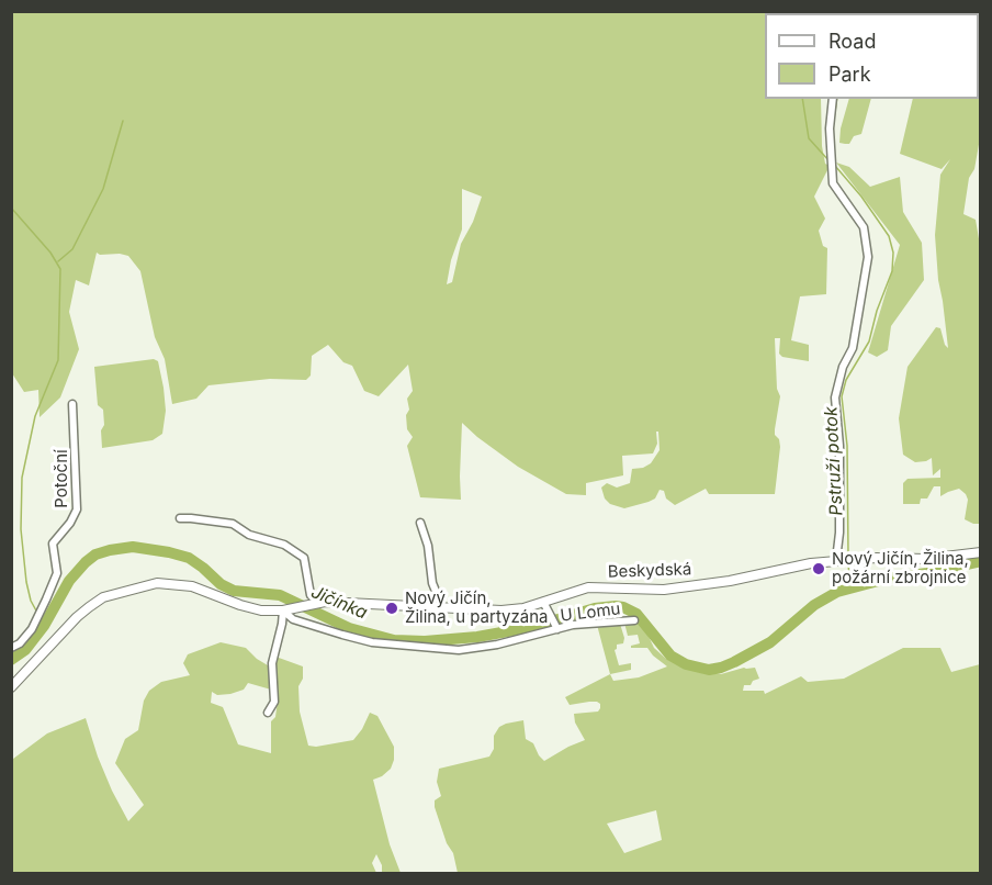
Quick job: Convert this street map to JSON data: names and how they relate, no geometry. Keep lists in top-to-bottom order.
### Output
{
  "streets": {
    "street": ["Potoční", "Beskydská", "U Lomu"]
  },
  "crossings": [
    ["Beskydská", "U Lomu"]
  ],
  "water": ["Pstruží potok", "Jičínka"],
  "places": ["Nový Jičín, Žilina, požární zbrojnice", "Nový Jičín, Žilina, u partyzána"],
  "legend": ["Road", "Park"]
}
